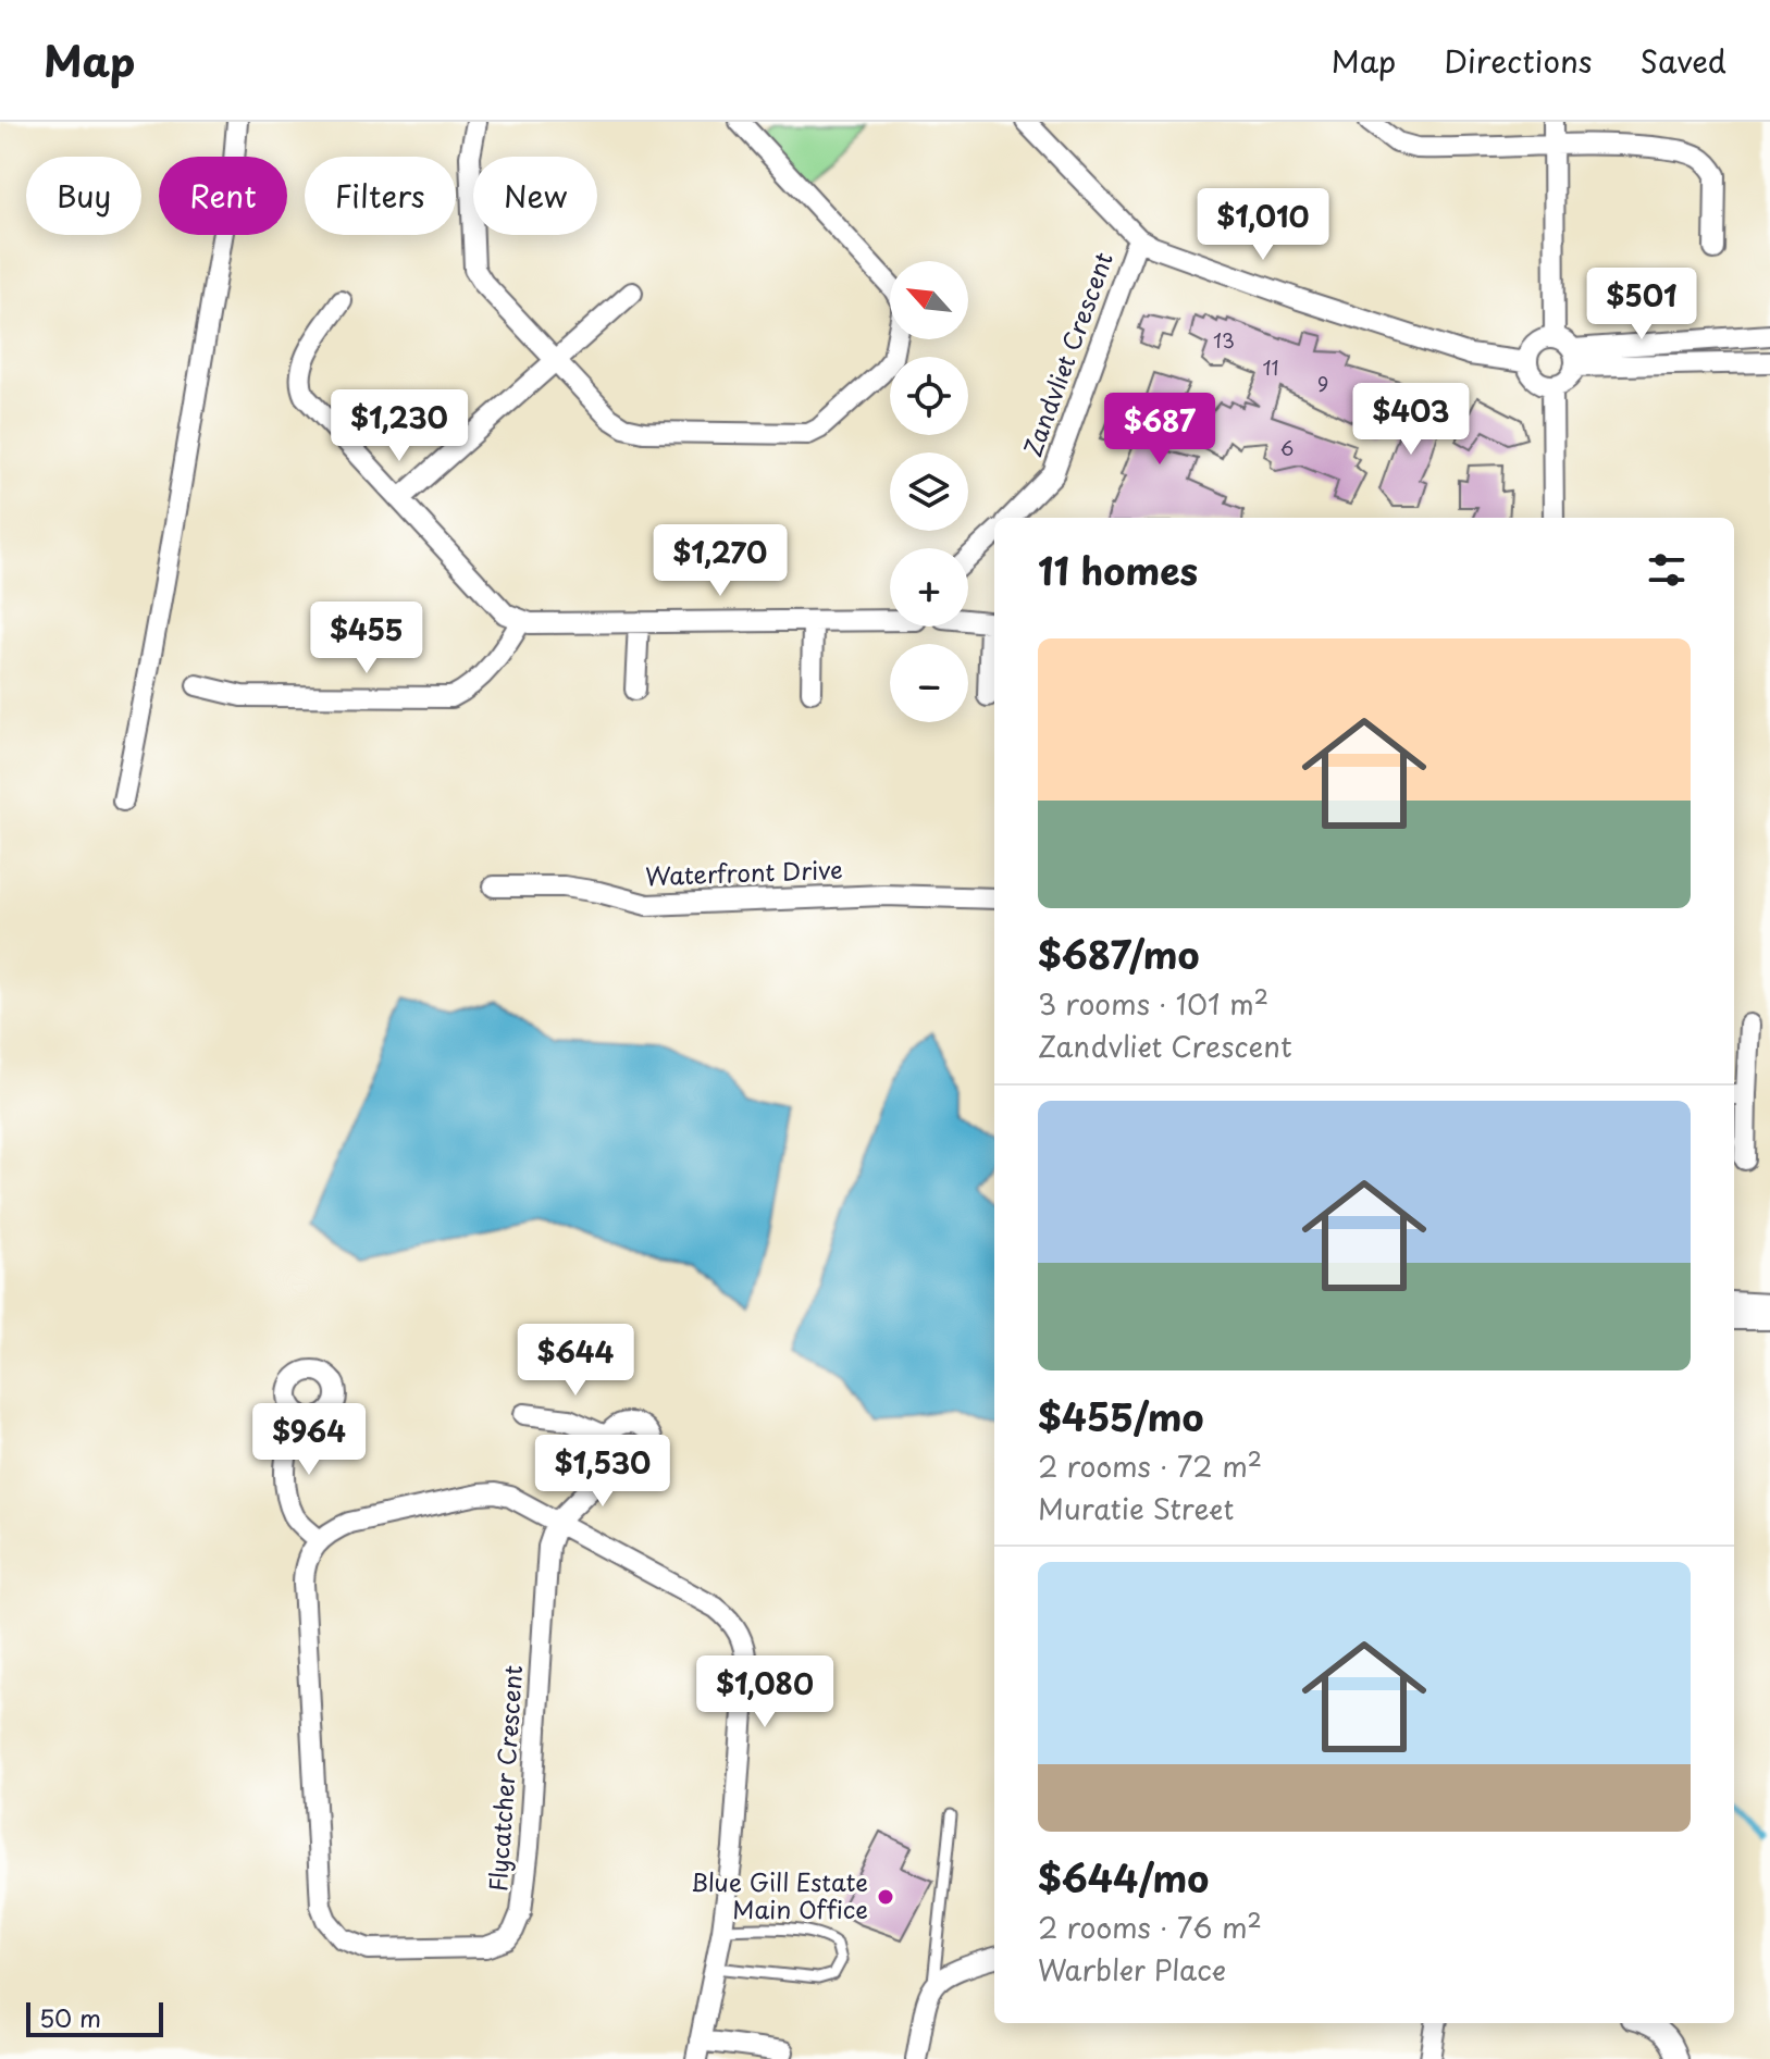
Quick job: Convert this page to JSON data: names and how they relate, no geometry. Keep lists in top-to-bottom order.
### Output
{
  "streets": {
    "street": ["Zandvliet Crescent", "Waterfront Drive", "Flycatcher Crescent"]
  },
  "places": ["Blue Gill Estate Main Office"],
  "house_numbers": [
    "13",
    "11",
    "9",
    "6"
  ],
  "scale_bar": "50 m",
  "north": "top left",
  "page": {
    "header": "Map",
    "nav": ["Map", "Directions", "Saved"],
    "chip": [
      "Buy",
      "Rent",
      "Filters",
      "New"
    ],
    "price": [
      "$1,010",
      "$501",
      "$403",
      "$1,230",
      "$687",
      "$1,270",
      "$455",
      "$644",
      "$964",
      "$1,530",
      "$1,080"
    ],
    "map_buttons": ["+", "−"],
    "heading": "11 homes",
    "list": [
      {
        "name": "$687/mo",
        "note": "3 rooms · 101 m² · Zandvliet Crescent"
      },
      {
        "name": "$455/mo",
        "note": "2 rooms · 72 m² · Muratie Street"
      },
      {
        "name": "$644/mo",
        "note": "2 rooms · 76 m² · Warbler Place"
      }
    ],
    "scale": "50 m"
  }
}
